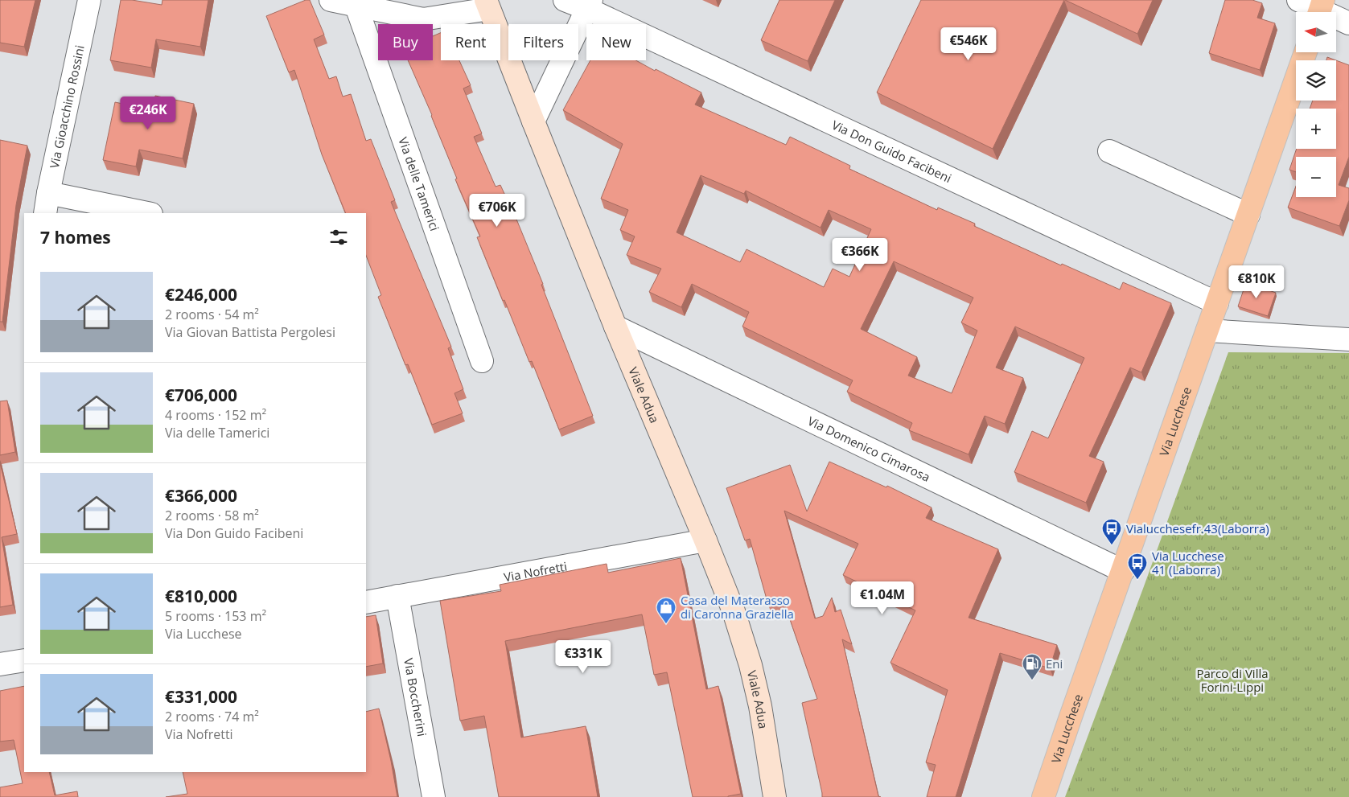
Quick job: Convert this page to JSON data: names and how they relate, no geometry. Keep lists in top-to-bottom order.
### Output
{
  "streets": {
    "main road": ["Viale Adua", "Via Lucchese"],
    "street": [
      "Via Gioacchino Rossini",
      "Via Don Guido Facibeni",
      "Via delle Tamerici",
      "Via Domenico Cimarosa",
      "Via Nofretti",
      "Via Boccherini"
    ]
  },
  "crossings": [
    ["Via Don Guido Facibeni", "Via Lucchese"],
    ["Viale Adua", "Via Domenico Cimarosa"],
    ["Viale Adua", "Via Nofretti"],
    ["Via Lucchese", "Via Domenico Cimarosa"],
    ["Via Nofretti", "Via Boccherini"]
  ],
  "parks": ["Parco di Villa Forini-Lippi"],
  "places": {
    "bus stop": ["Vialucchesefr.43(Laborra)", "Via Lucchese 41 (Laborra)"],
    "shop": ["Casa del Materasso di Caronna Graziella"],
    "fuel station": ["Eni"]
  },
  "north": "left",
  "page": {
    "map_buttons": ["+", "−"],
    "chip": [
      "Buy",
      "Rent",
      "Filters",
      "New"
    ],
    "price": [
      "€546K",
      "€246K",
      "€706K",
      "€366K",
      "€810K",
      "€1.04M",
      "€331K"
    ],
    "heading": "7 homes",
    "list": [
      {
        "name": "€246,000",
        "note": "2 rooms · 54 m² · Via Giovan Battista Pergolesi"
      },
      {
        "name": "€706,000",
        "note": "4 rooms · 152 m² · Via delle Tamerici"
      },
      {
        "name": "€366,000",
        "note": "2 rooms · 58 m² · Via Don Guido Facibeni"
      },
      {
        "name": "€810,000",
        "note": "5 rooms · 153 m² · Via Lucchese"
      },
      {
        "name": "€331,000",
        "note": "2 rooms · 74 m² · Via Nofretti"
      }
    ]
  }
}
